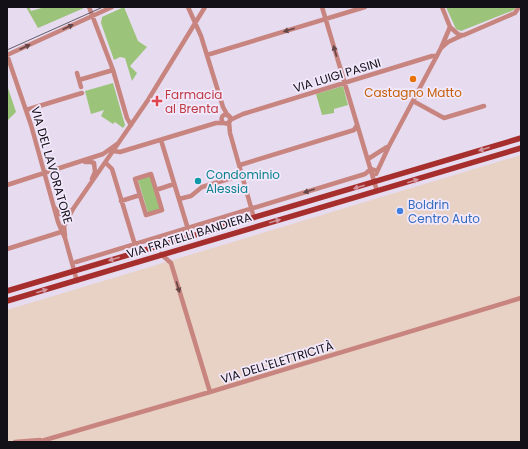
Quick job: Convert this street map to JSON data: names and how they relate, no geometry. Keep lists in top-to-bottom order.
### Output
{
  "streets": {
    "main road": ["VIA FRATELLI BANDIERA"],
    "street": ["VIA LUIGI PASINI", "VIA DEL LAVORATORE", "VIA DELL'ELETTRICITÀ"]
  },
  "crossings": [
    ["VIA DEL LAVORATORE", "VIA FRATELLI BANDIERA"]
  ],
  "places": {
    "other": ["Castagno Matto", "Condominio Alessia", "Boldrin Centro Auto"],
    "health": ["Farmacia al Brenta"]
  }
}
